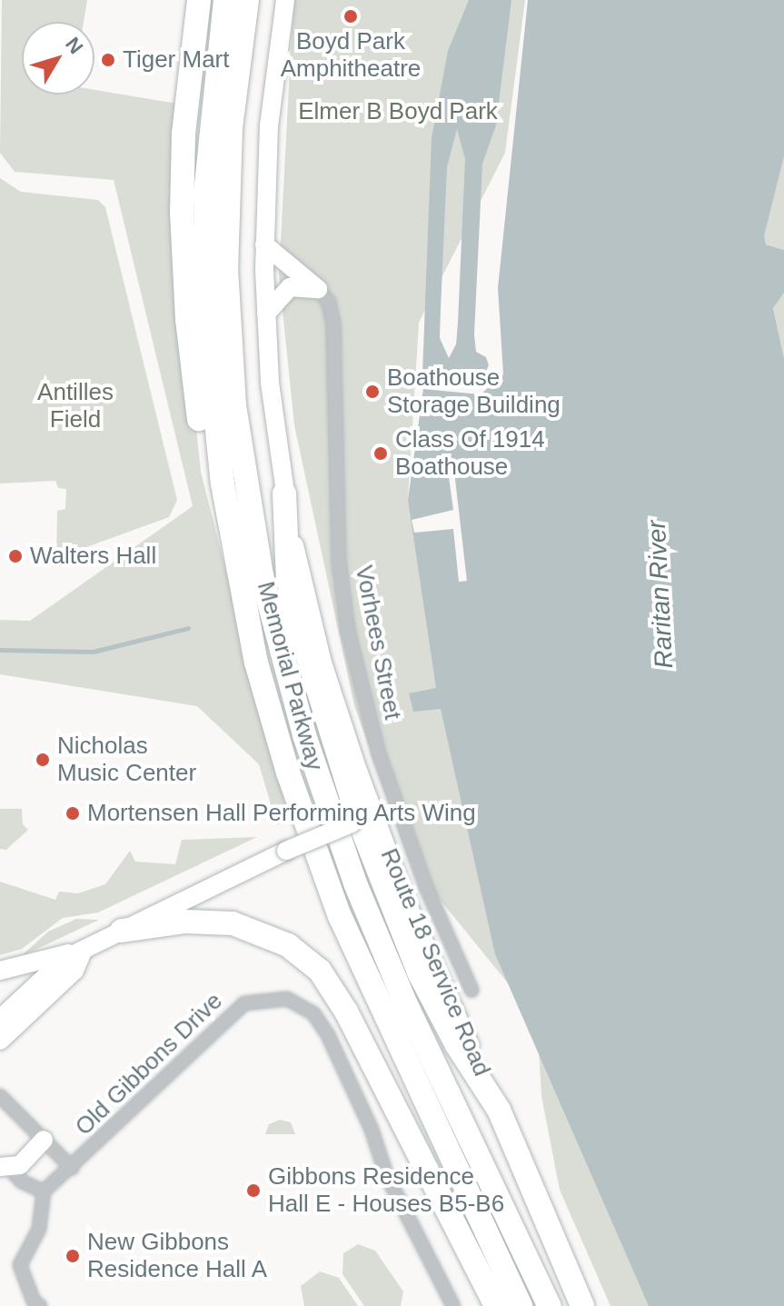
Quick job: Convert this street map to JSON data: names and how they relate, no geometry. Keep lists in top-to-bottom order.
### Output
{
  "streets": {
    "highway": ["Memorial Parkway"],
    "main road": ["Route 18 Service Road"],
    "street": ["Vorhees Street", "Old Gibbons Drive"]
  },
  "water": ["Raritan River"],
  "parks": ["Elmer B Boyd Park", "Antilles Field"],
  "places": [
    "Boyd Park Amphitheatre",
    "Tiger Mart",
    "Boathouse Storage Building",
    "Class Of 1914 Boathouse",
    "Walters Hall",
    "Nicholas Music Center",
    "Mortensen Hall Performing Arts Wing",
    "Gibbons Residence Hall E - Houses B5-B6",
    "New Gibbons Residence Hall A"
  ],
  "north": "top right"
}
